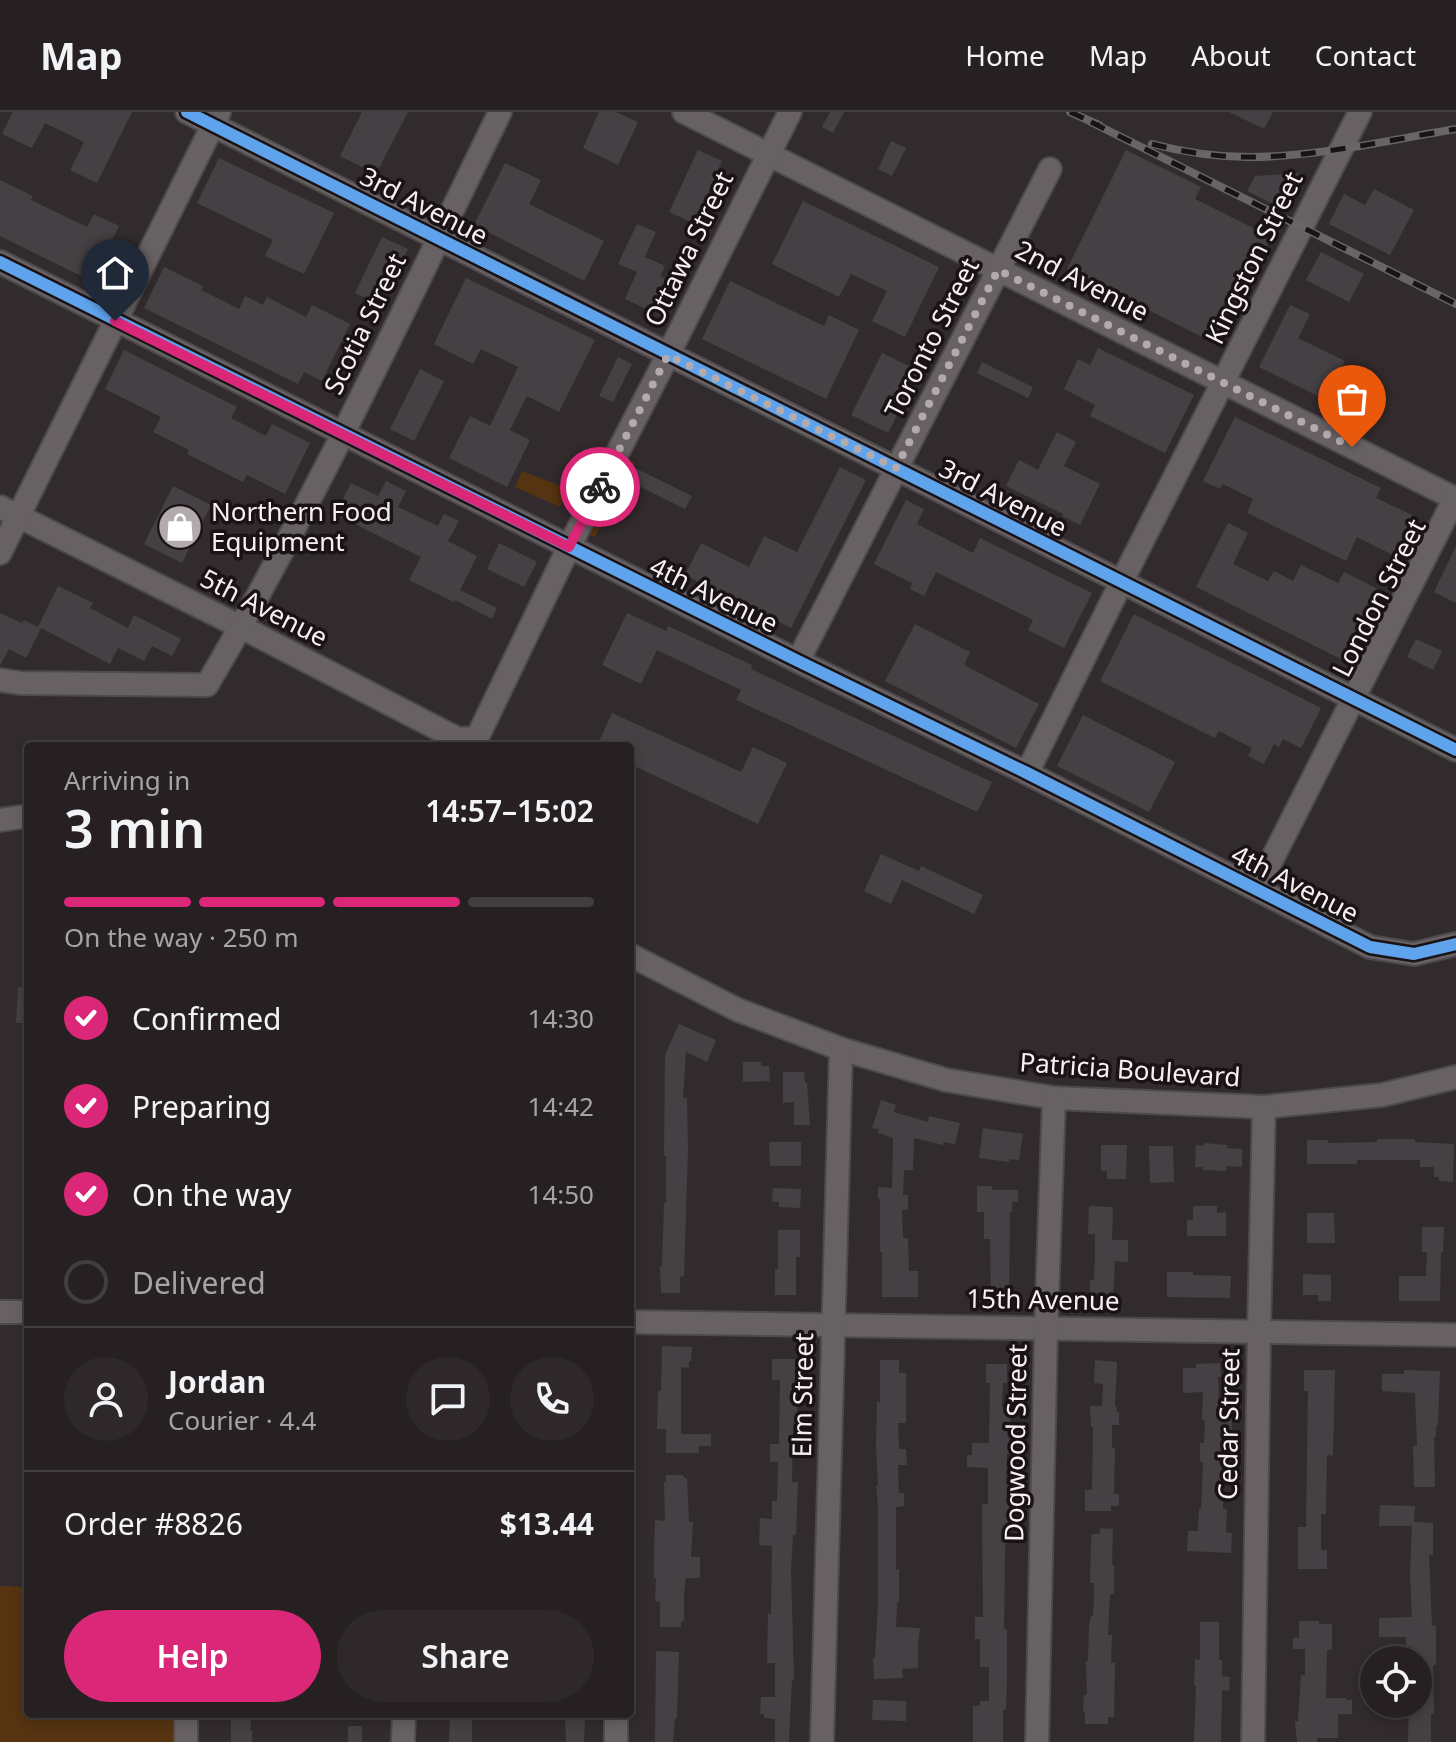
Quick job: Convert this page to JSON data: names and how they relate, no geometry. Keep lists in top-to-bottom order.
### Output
{
  "streets": {
    "street": [
      "3rd Avenue",
      "Ottawa Street",
      "Kingston Street",
      "2nd Avenue",
      "Scotia Street",
      "Toronto Street",
      "4th Avenue",
      "London Street",
      "5th Avenue",
      "Patricia Boulevard",
      "15th Avenue",
      "Elm Street",
      "Cedar Street",
      "Dogwood Street"
    ]
  },
  "crossings": [
    ["3rd Avenue", "Ottawa Street"],
    ["3rd Avenue", "Kingston Street"],
    ["3rd Avenue", "Scotia Street"],
    ["3rd Avenue", "Toronto Street"],
    ["3rd Avenue", "London Street"],
    ["Ottawa Street", "2nd Avenue"],
    ["Ottawa Street", "4th Avenue"],
    ["Ottawa Street", "5th Avenue"],
    ["Kingston Street", "2nd Avenue"],
    ["Kingston Street", "4th Avenue"],
    ["2nd Avenue", "Toronto Street"],
    ["2nd Avenue", "London Street"],
    ["Scotia Street", "4th Avenue"],
    ["Scotia Street", "5th Avenue"],
    ["Toronto Street", "4th Avenue"],
    ["4th Avenue", "London Street"],
    ["Patricia Boulevard", "Elm Street"],
    ["Patricia Boulevard", "Cedar Street"],
    ["Patricia Boulevard", "Dogwood Street"],
    ["15th Avenue", "Elm Street"],
    ["15th Avenue", "Cedar Street"],
    ["15th Avenue", "Dogwood Street"]
  ],
  "places": {
    "shop": ["Northern Food Equipment"]
  },
  "page": {
    "header": "Map",
    "nav": [
      "Home",
      "Map",
      "About",
      "Contact"
    ],
    "heading": ["3 min", "Arriving in", "14:57–15:02"],
    "panel": [
      "Jordan",
      "Courier · 4.4",
      "Order #8826",
      "$13.44"
    ],
    "bar": "On the way · 250 m",
    "list": [
      ["Confirmed", "14:30"],
      ["Preparing", "14:42"],
      ["On the way", "14:50"],
      "Delivered"
    ],
    "buttons": ["Help", "Share"]
  }
}
